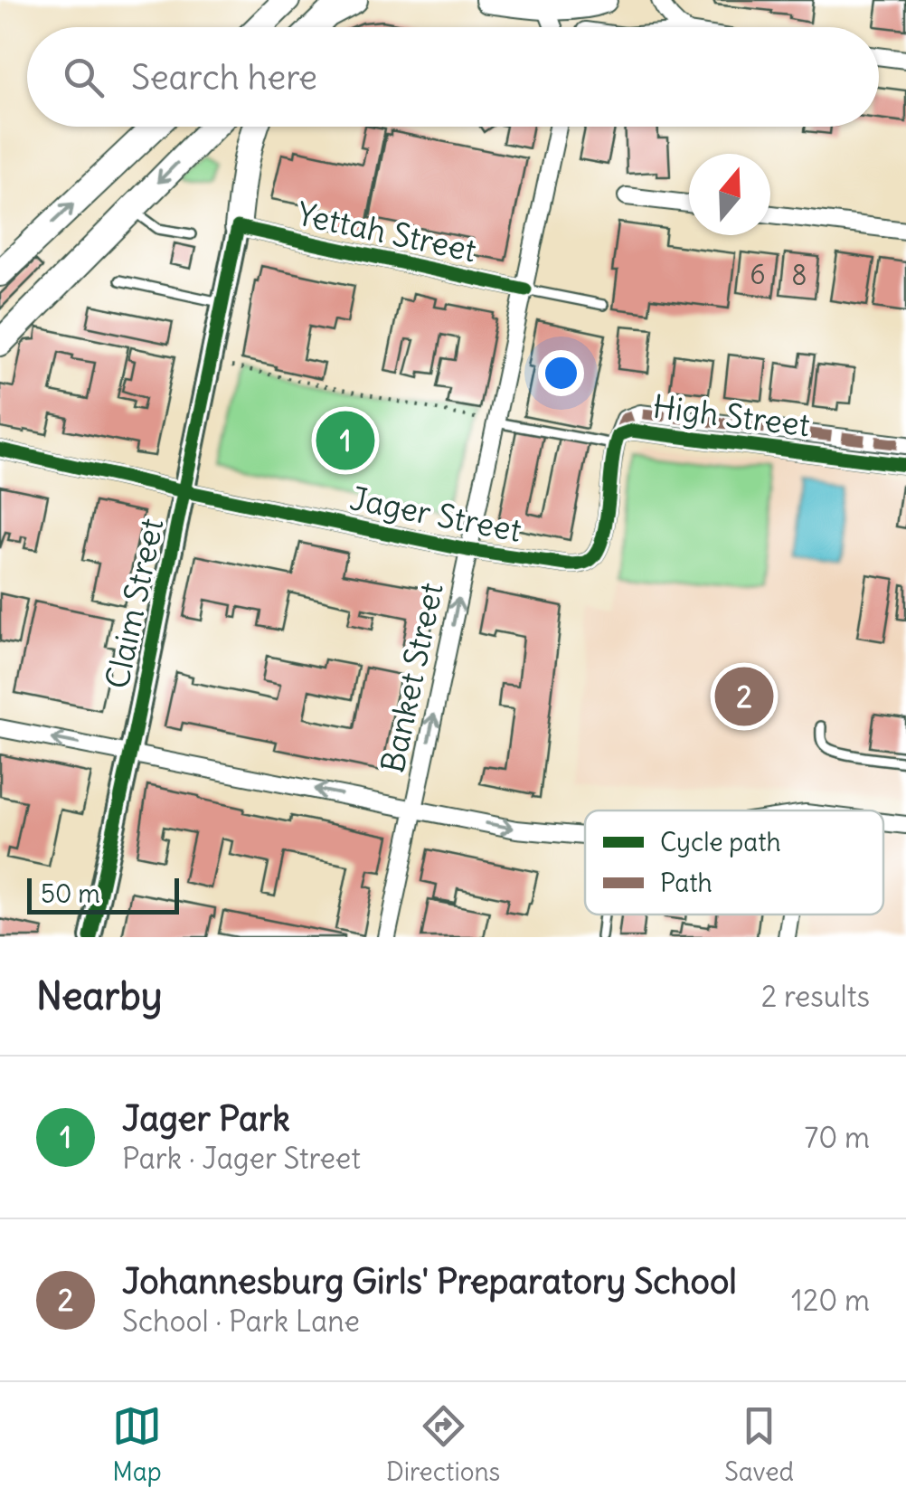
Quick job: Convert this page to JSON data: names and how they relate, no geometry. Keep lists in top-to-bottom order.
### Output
{
  "streets": {
    "street": [
      "Yettah Street",
      "High Street",
      "Jager Street",
      "Claim Street",
      "Banket Street"
    ]
  },
  "crossings": [
    ["Yettah Street", "Claim Street"],
    ["Yettah Street", "Banket Street"],
    ["High Street", "Jager Street"],
    ["Jager Street", "Claim Street"],
    ["Jager Street", "Banket Street"]
  ],
  "house_numbers": ["6", "8"],
  "legend": ["Cycle path", "Path"],
  "scale_bar": "50 m",
  "north": "top",
  "page": {
    "search": "Search here",
    "pins": ["1", "2"],
    "scale": "50 m",
    "heading": ["Nearby", "2 results"],
    "list": [
      {
        "mark": "1",
        "name": "Jager Park",
        "note": "Park · Jager Street",
        "value": "70 m"
      },
      {
        "mark": "2",
        "name": "Johannesburg Girls' Preparatory School",
        "note": "School · Park Lane",
        "value": "120 m"
      }
    ],
    "nav": ["Map", "Directions", "Saved"]
  }
}
